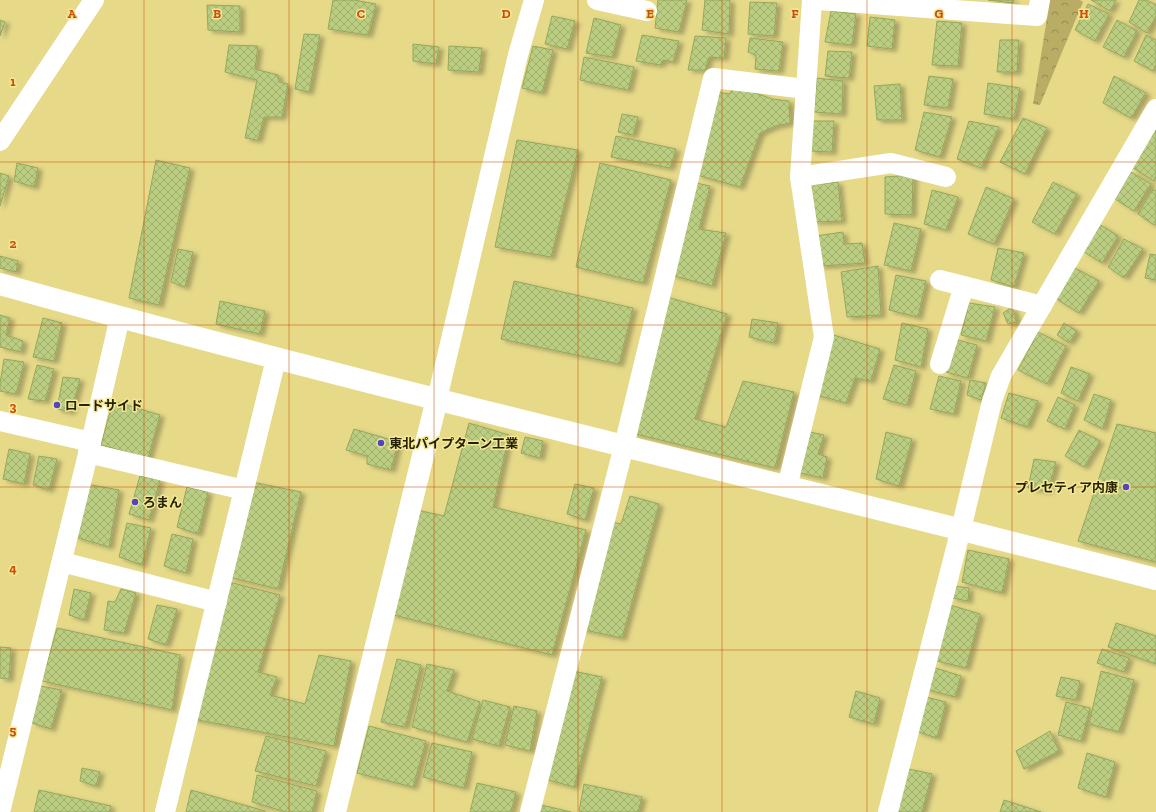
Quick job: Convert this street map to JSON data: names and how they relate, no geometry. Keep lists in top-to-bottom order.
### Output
{
  "places": [
    "ロードサイド",
    "東北パイプターン工業",
    "プレセティア内康",
    "ろまん"
  ],
  "grid": {
    "columns": [
      "A",
      "B",
      "C",
      "D",
      "E",
      "F",
      "G",
      "H"
    ],
    "rows": [
      "1",
      "2",
      "3",
      "4",
      "5"
    ]
  }
}
